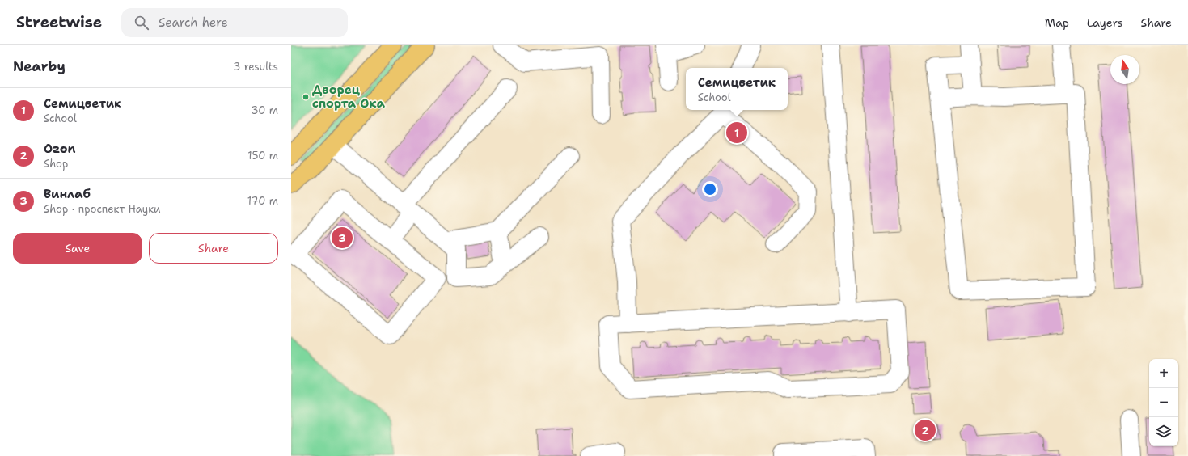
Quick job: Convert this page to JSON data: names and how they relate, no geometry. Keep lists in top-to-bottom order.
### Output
{
  "places": ["Дворец спорта Ока"],
  "north": "top",
  "page": {
    "header": "Streetwise",
    "search": "Search here",
    "nav": ["Map", "Layers", "Share"],
    "heading": ["Nearby", "3 results"],
    "popup": ["Семицветик", "School"],
    "list": [
      {
        "mark": "1",
        "name": "Семицветик",
        "note": "School",
        "value": "30 m"
      },
      {
        "mark": "2",
        "name": "Ozon",
        "note": "Shop",
        "value": "150 m"
      },
      {
        "mark": "3",
        "name": "Винлаб",
        "note": "Shop · проспект Науки",
        "value": "170 m"
      }
    ],
    "pins": ["1", "3", "2"],
    "buttons": ["Save", "Share"],
    "map_buttons": ["+", "−"]
  }
}
